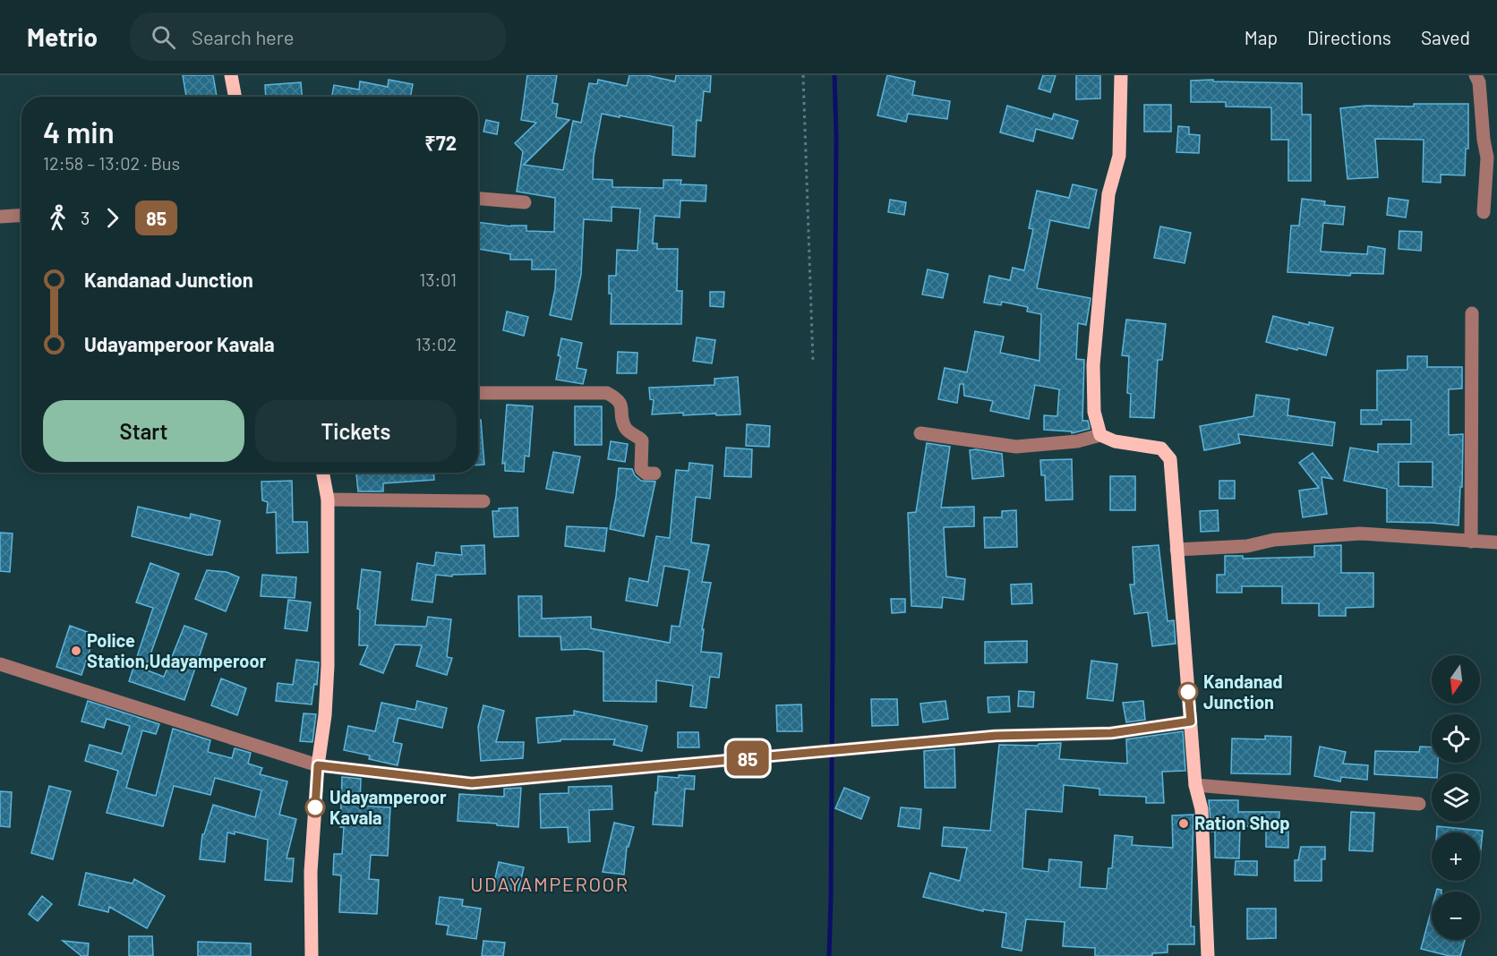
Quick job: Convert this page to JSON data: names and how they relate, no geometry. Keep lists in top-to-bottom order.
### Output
{
  "districts": ["UDAYAMPEROOR"],
  "places": [
    "Police Station,Udayamperoor",
    "Kandanad Junction",
    "Udayamperoor Kavala",
    "Ration Shop"
  ],
  "lines": ["bus line 85"],
  "north": "bottom",
  "page": {
    "header": "Metrio",
    "search": "Search here",
    "nav": ["Map", "Directions", "Saved"],
    "on_map": "85",
    "heading": ["4 min", "12:58 – 13:02 · Bus", "₹72"],
    "legs": ["3", "85"],
    "list": [
      {
        "name": "Kandanad Junction",
        "value": "13:01"
      },
      {
        "name": "Udayamperoor Kavala",
        "value": "13:02"
      }
    ],
    "buttons": ["Start", "Tickets"],
    "map_buttons": ["+", "−"]
  }
}
